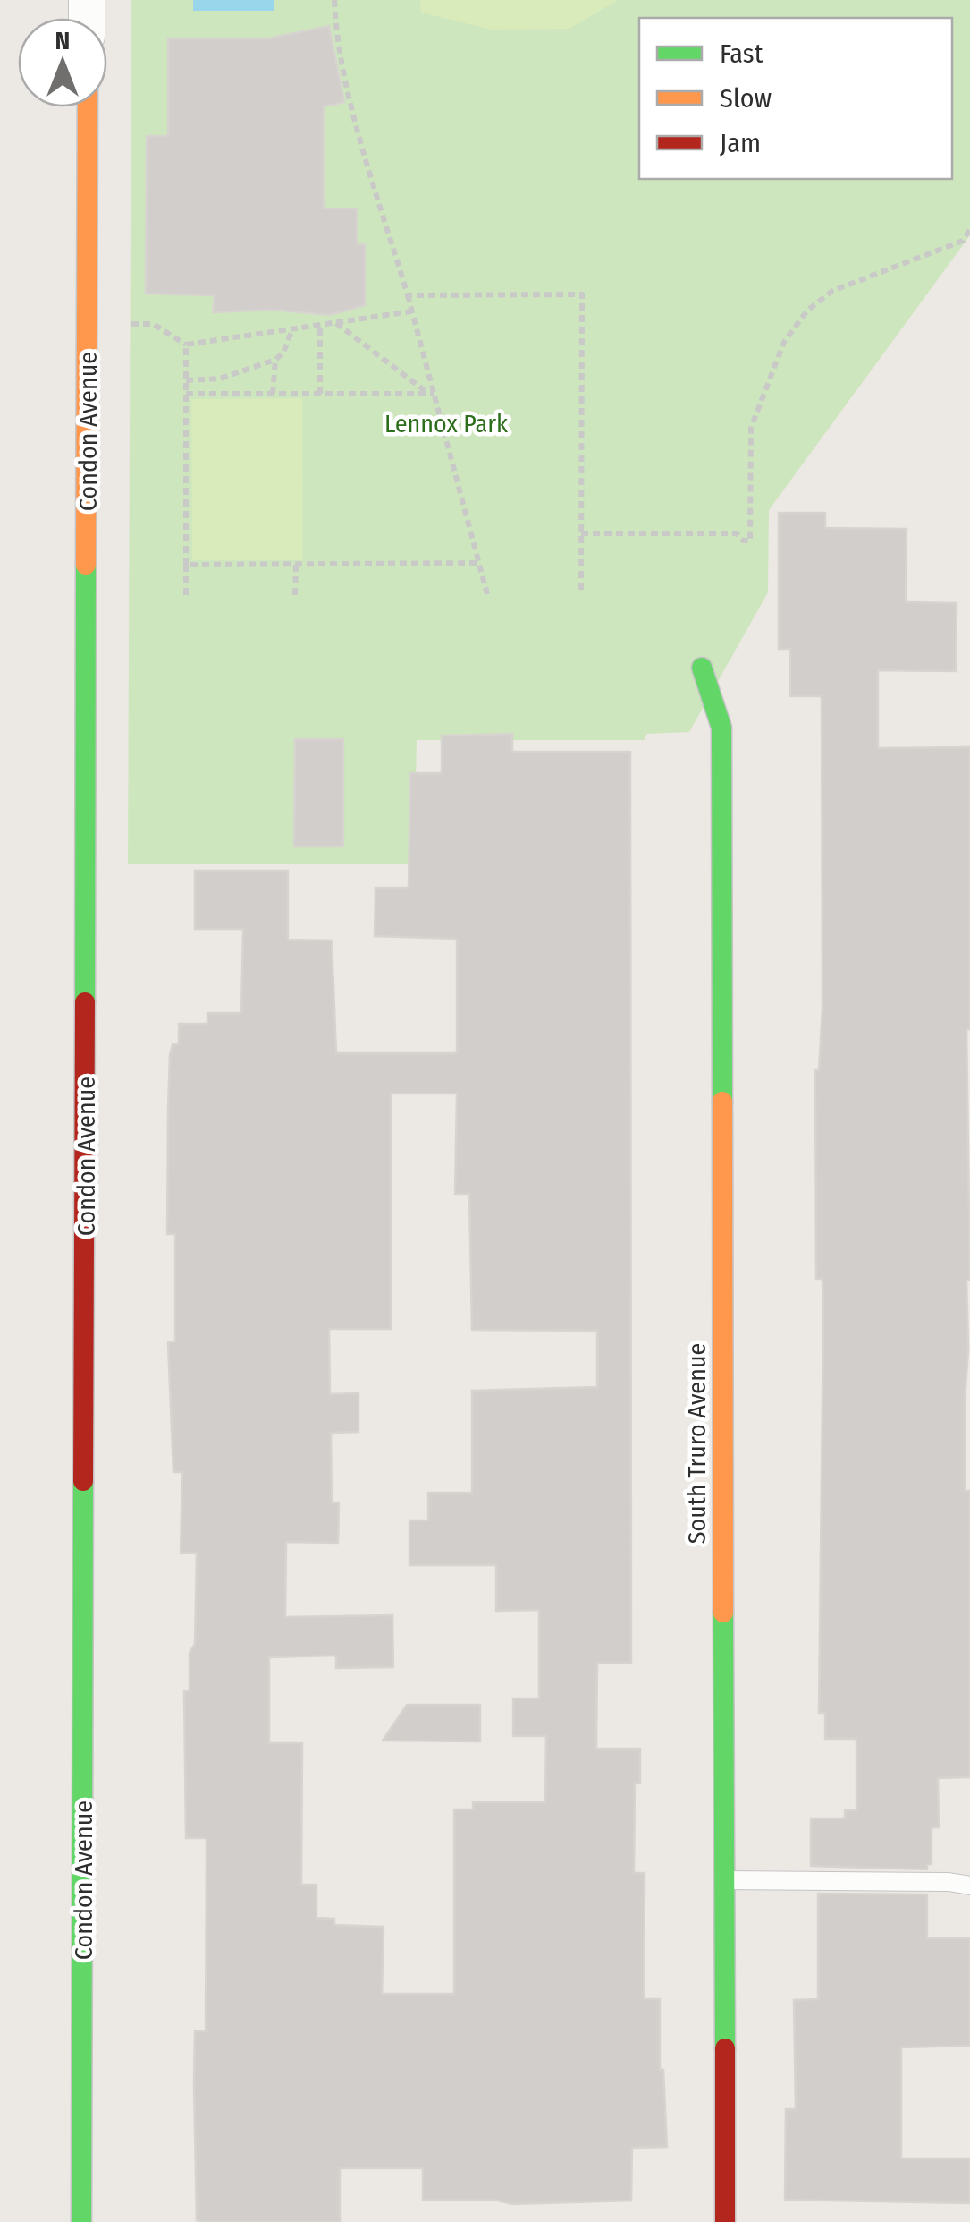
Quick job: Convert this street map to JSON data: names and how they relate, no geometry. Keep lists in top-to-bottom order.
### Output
{
  "streets": {
    "street": ["Condon Avenue", "South Truro Avenue"]
  },
  "parks": ["Lennox Park"],
  "legend": ["Fast", "Slow", "Jam"],
  "north": "top"
}
